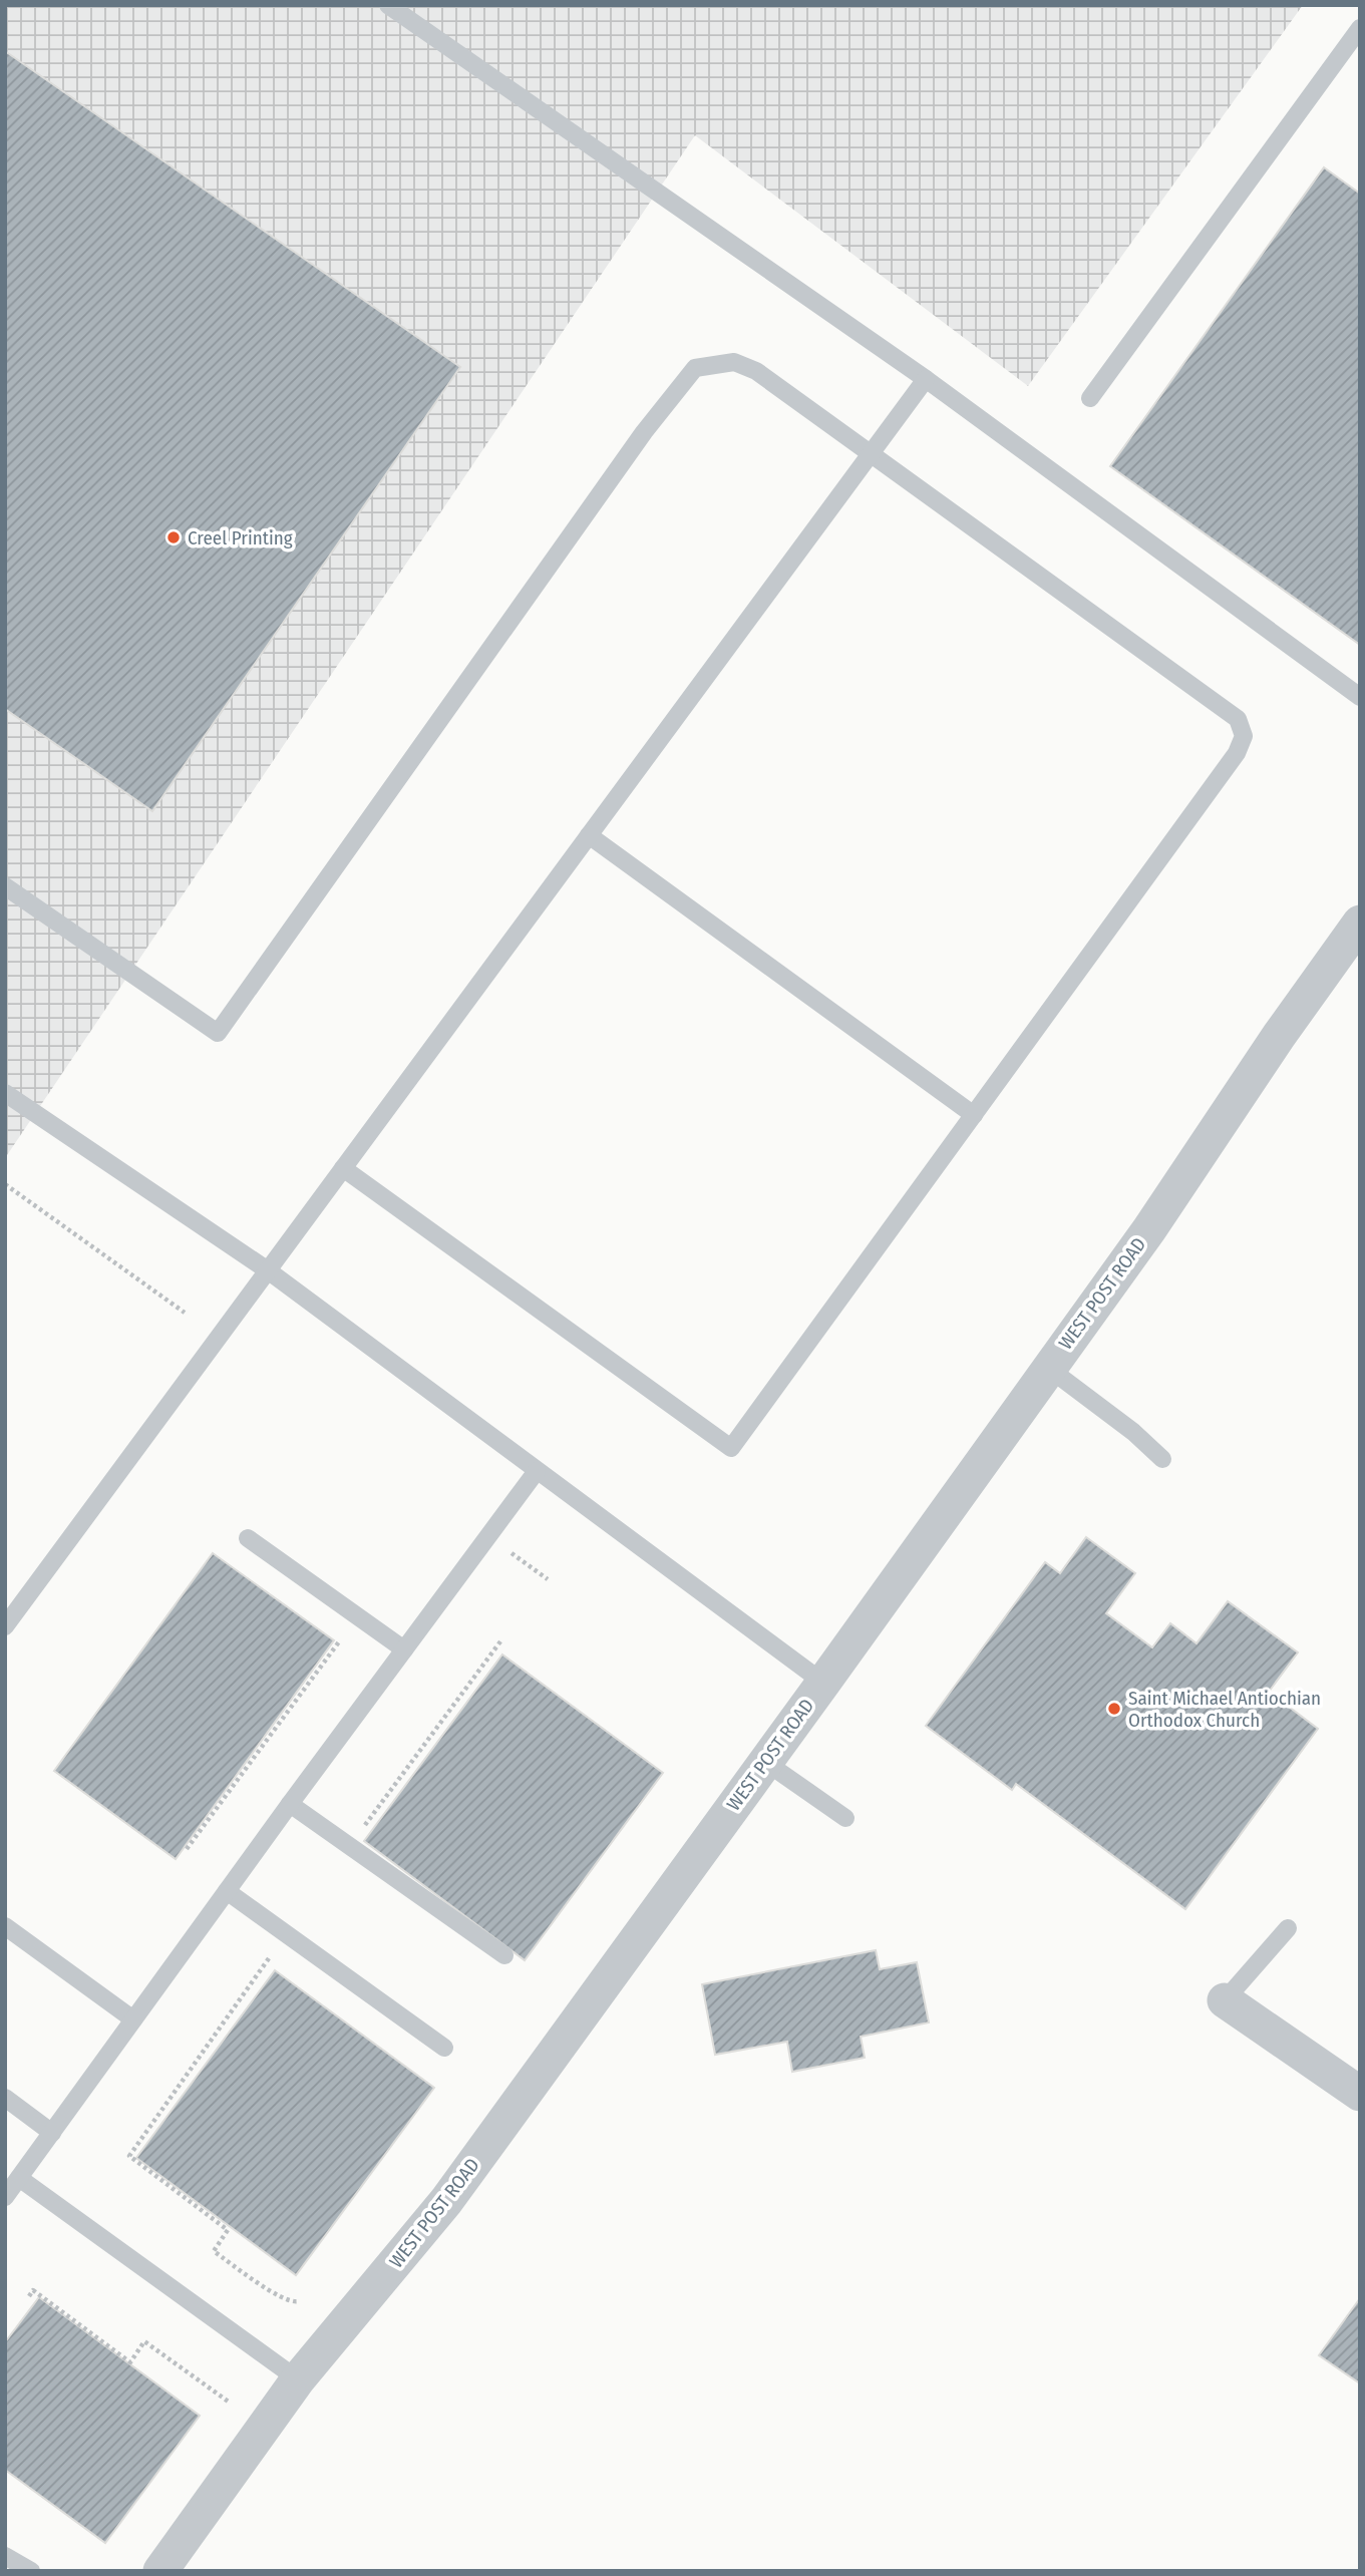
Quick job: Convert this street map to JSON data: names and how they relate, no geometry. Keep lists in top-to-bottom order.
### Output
{
  "streets": {
    "street": ["WEST POST ROAD"]
  },
  "places": ["Creel Printing", "Saint Michael Antiochian Orthodox Church"]
}
